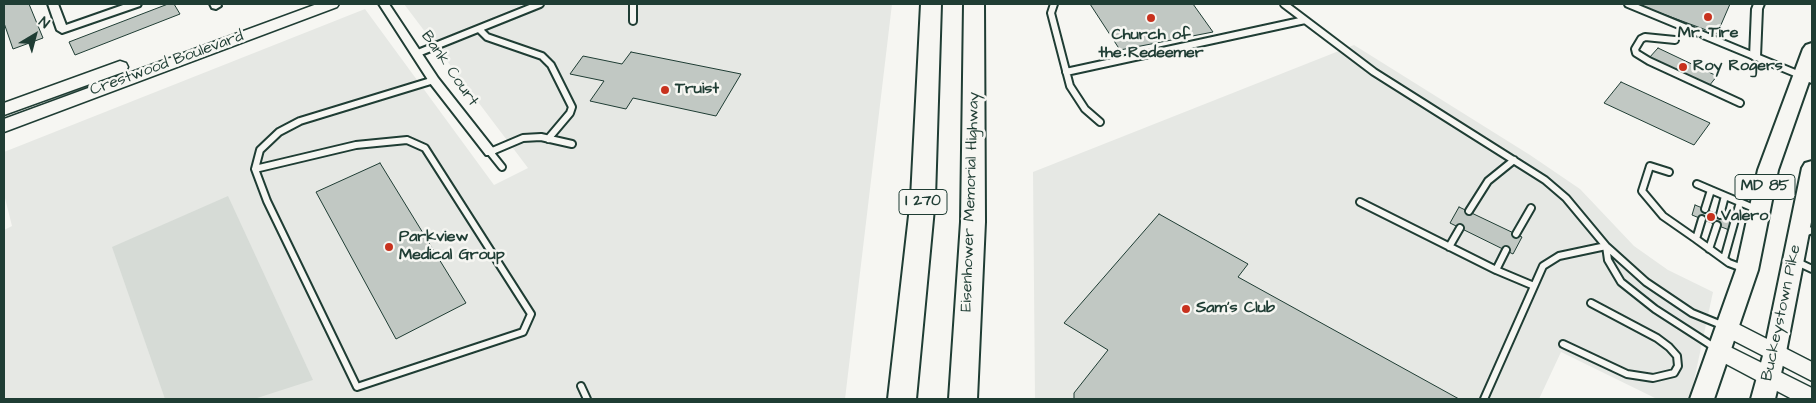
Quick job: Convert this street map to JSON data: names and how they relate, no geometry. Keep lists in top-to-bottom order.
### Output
{
  "streets": {
    "highway": ["I 270", "Eisenhower Memorial Highway"],
    "main road": ["Crestwood Boulevard", "MD 85", "Buckeystown Pike"],
    "street": ["Bank Court"]
  },
  "places": [
    "Mr. Tire",
    "Church of the Redeemer",
    "Roy Rogers",
    "Truist",
    "Valero",
    "Parkview Medical Group",
    "Sam's Club"
  ],
  "north": "top right"
}
